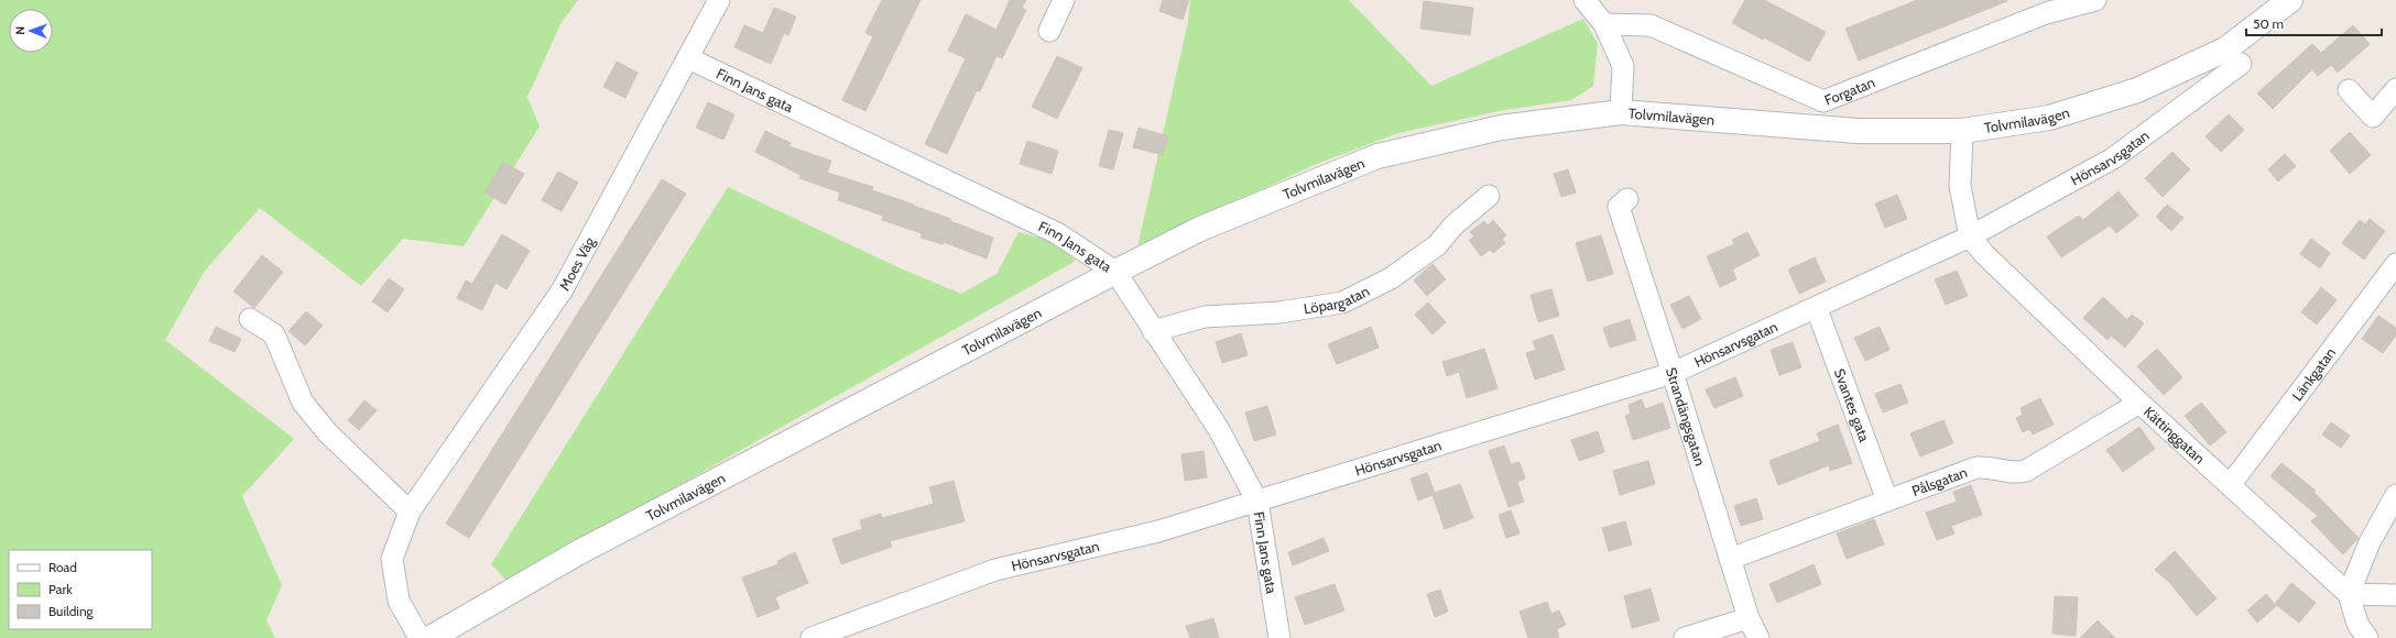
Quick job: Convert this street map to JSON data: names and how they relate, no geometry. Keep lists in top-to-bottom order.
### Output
{
  "streets": {
    "street": [
      "Forgatan",
      "Finn Jans gata",
      "Tolvmilavägen",
      "Hönsarvsgatan",
      "Moes Väg",
      "Löpargatan",
      "Länkgatan",
      "Svantes gata",
      "Strandängsgatan",
      "Kättinggatan",
      "Pålsgatan"
    ]
  },
  "crossings": [
    ["Finn Jans gata", "Tolvmilavägen"],
    ["Finn Jans gata", "Hönsarvsgatan"],
    ["Finn Jans gata", "Moes Väg"],
    ["Finn Jans gata", "Löpargatan"],
    ["Hönsarvsgatan", "Svantes gata"],
    ["Hönsarvsgatan", "Strandängsgatan"],
    ["Hönsarvsgatan", "Kättinggatan"],
    ["Länkgatan", "Kättinggatan"],
    ["Svantes gata", "Pålsgatan"],
    ["Strandängsgatan", "Pålsgatan"],
    ["Kättinggatan", "Pålsgatan"]
  ],
  "legend": ["Road", "Park", "Building"],
  "scale_bar": "50 m",
  "north": "left"
}
